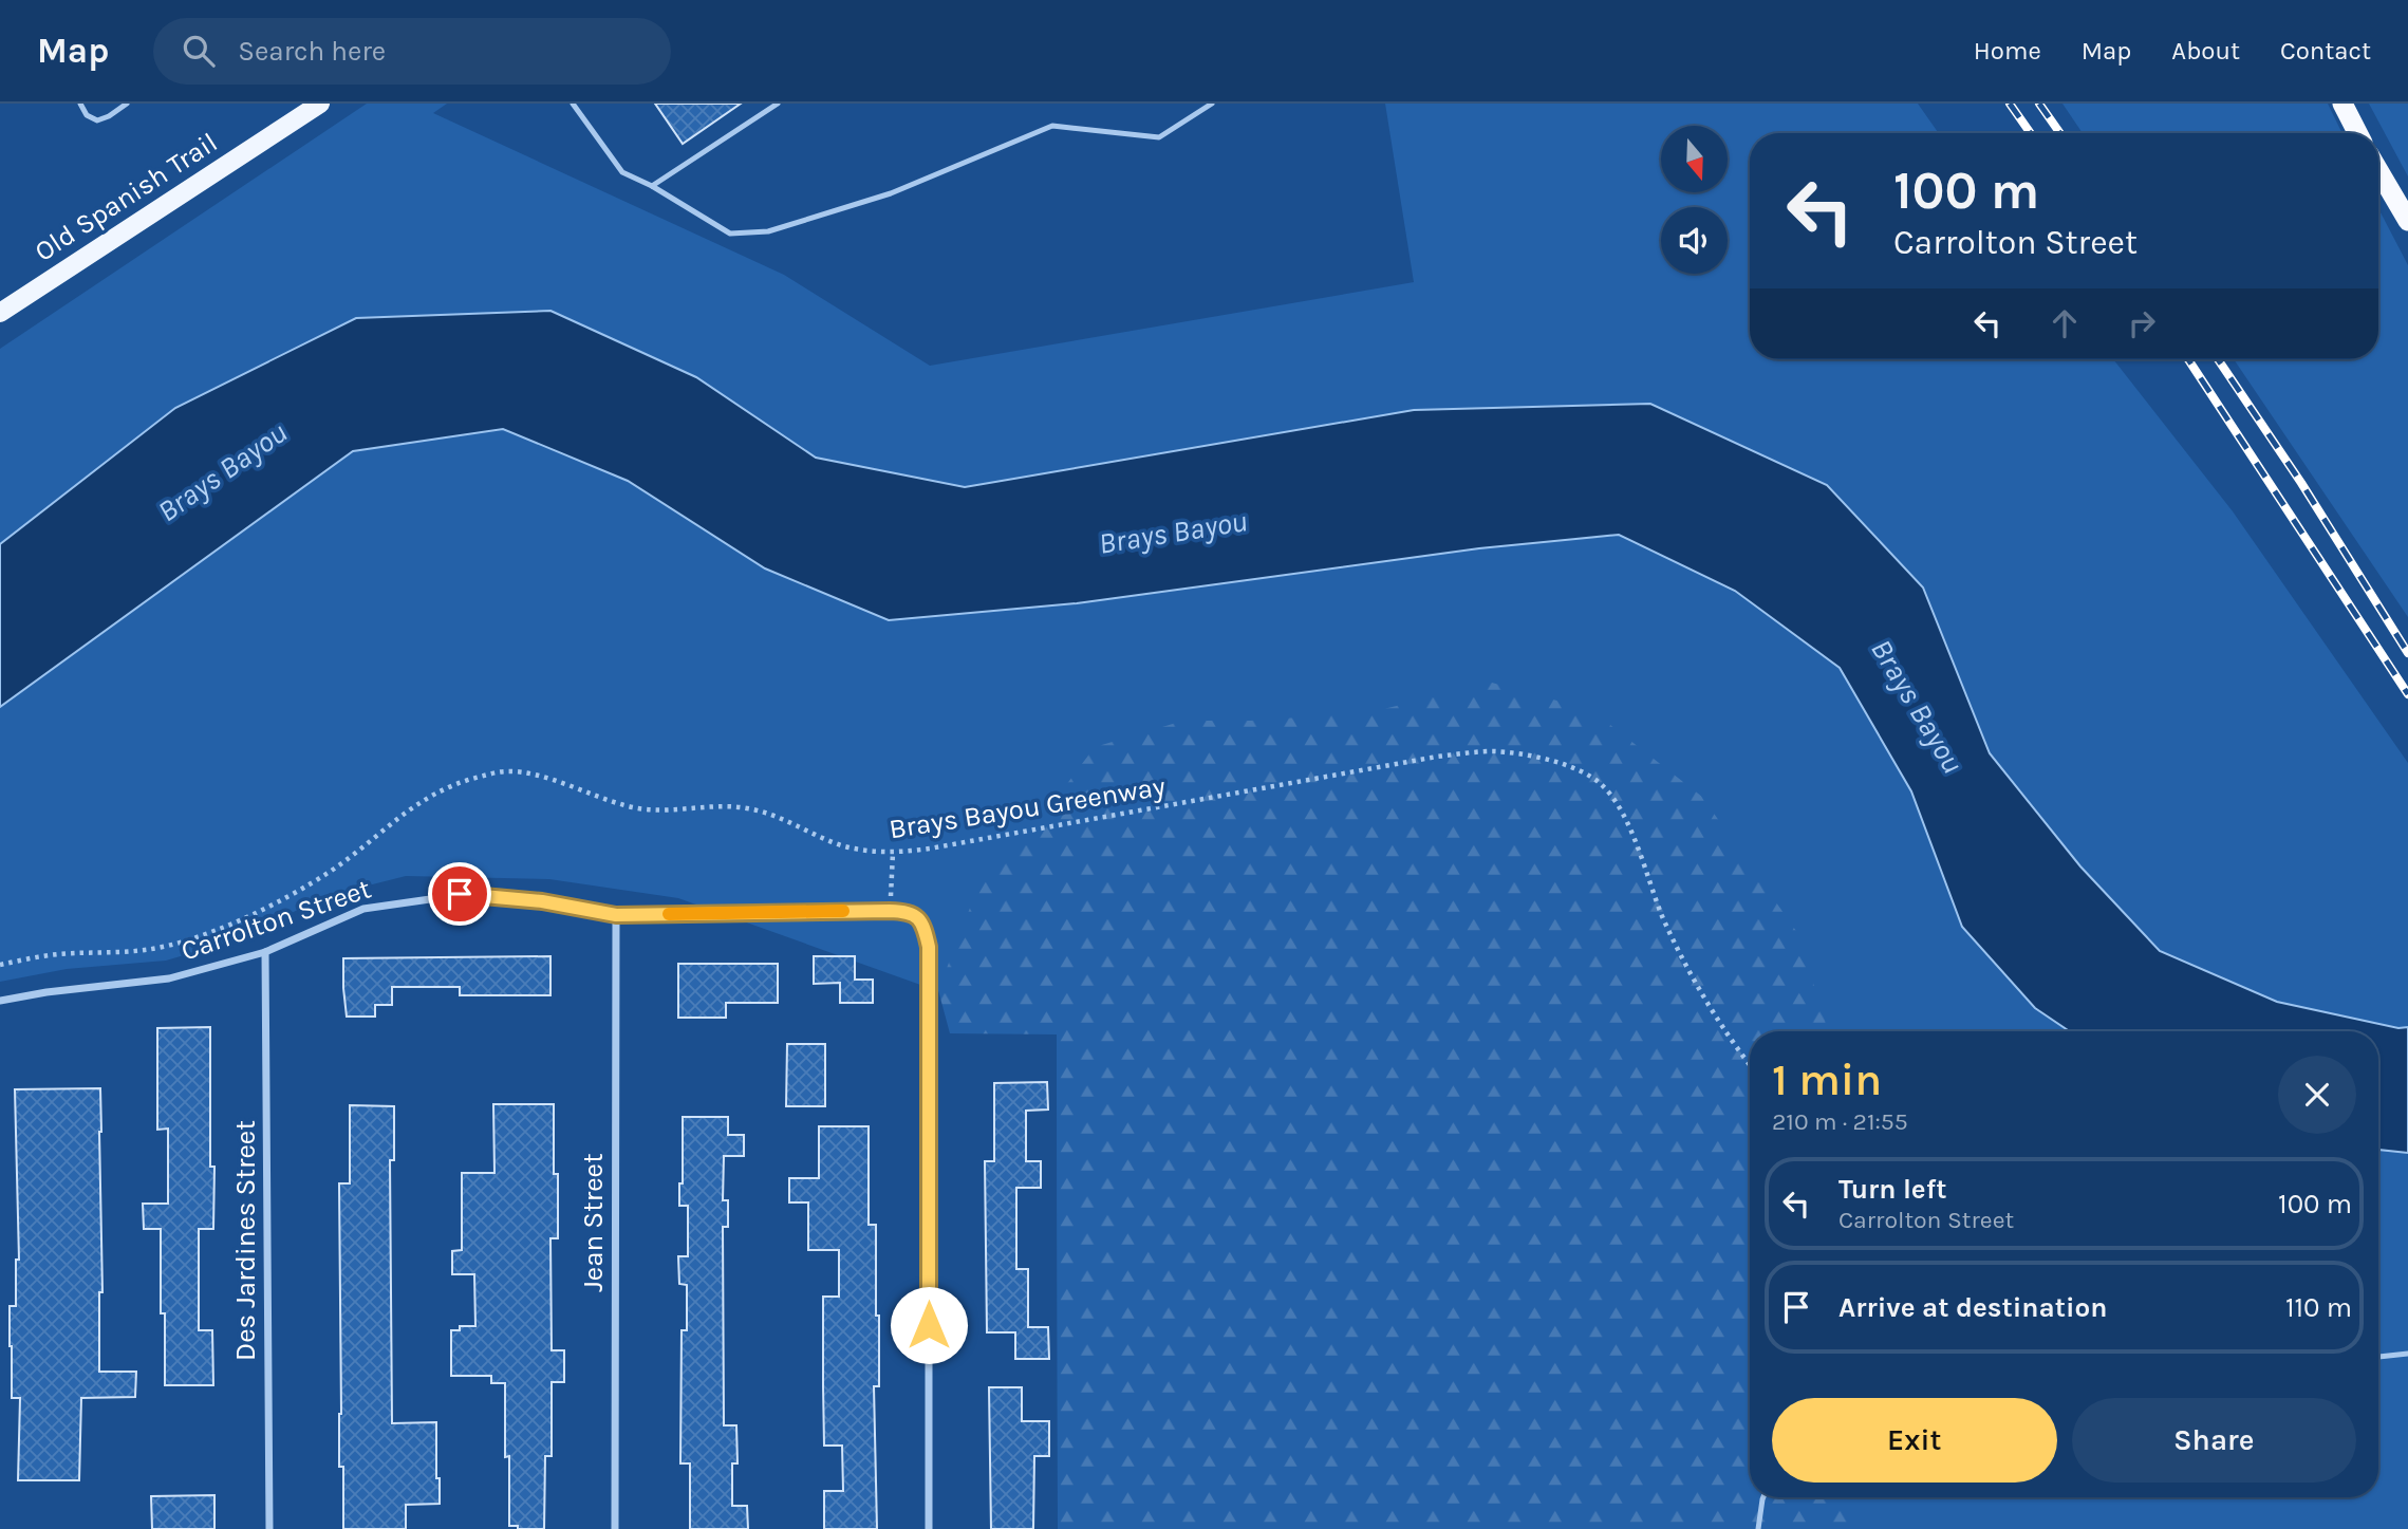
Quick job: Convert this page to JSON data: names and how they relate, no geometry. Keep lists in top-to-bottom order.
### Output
{
  "streets": {
    "main road": ["Old Spanish Trail"],
    "street": ["Carrolton Street", "Jean Street", "Des Jardines Street"],
    "path": ["Brays Bayou Greenway"]
  },
  "crossings": [
    ["Carrolton Street", "Jean Street"],
    ["Carrolton Street", "Des Jardines Street"]
  ],
  "water": ["Brays Bayou"],
  "north": "bottom",
  "page": {
    "header": "Map",
    "search": "Search here",
    "nav": [
      "Home",
      "Map",
      "About",
      "Contact"
    ],
    "turn": ["100 m", "Carrolton Street"],
    "heading": ["1 min", "210 m · 21:55"],
    "list": [
      {
        "name": "Turn left",
        "note": "Carrolton Street",
        "value": "100 m"
      },
      {
        "name": "Arrive at destination",
        "value": "110 m"
      }
    ],
    "buttons": ["Exit", "Share"]
  }
}
